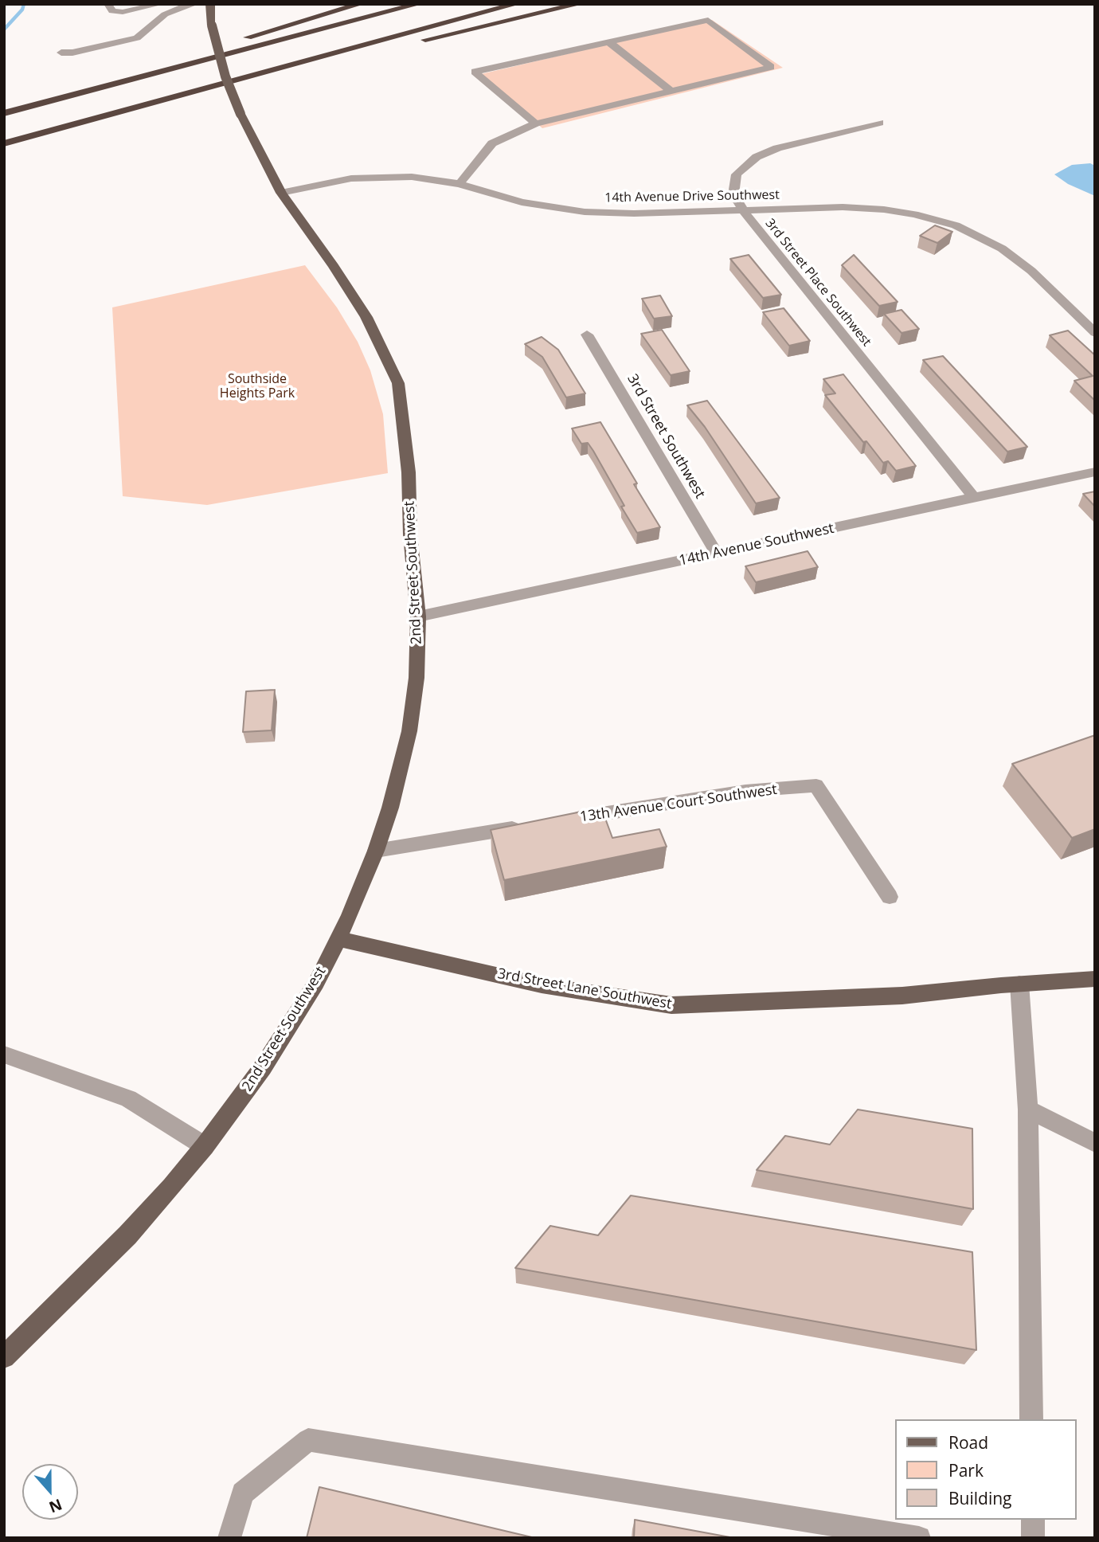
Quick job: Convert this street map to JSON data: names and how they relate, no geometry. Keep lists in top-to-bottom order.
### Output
{
  "streets": {
    "main road": ["2nd Street Southwest", "3rd Street Lane Southwest"],
    "street": [
      "14th Avenue Drive Southwest",
      "3rd Street Place Southwest",
      "3rd Street Southwest",
      "14th Avenue Southwest",
      "13th Avenue Court Southwest"
    ]
  },
  "crossings": [
    ["14th Avenue Drive Southwest", "3rd Street Place Southwest"],
    ["14th Avenue Drive Southwest", "2nd Street Southwest"],
    ["3rd Street Place Southwest", "14th Avenue Southwest"],
    ["3rd Street Southwest", "14th Avenue Southwest"],
    ["14th Avenue Southwest", "2nd Street Southwest"],
    ["2nd Street Southwest", "3rd Street Lane Southwest"]
  ],
  "parks": ["Southside Heights Park"],
  "legend": ["Road", "Park", "Building"],
  "north": "bottom"
}
